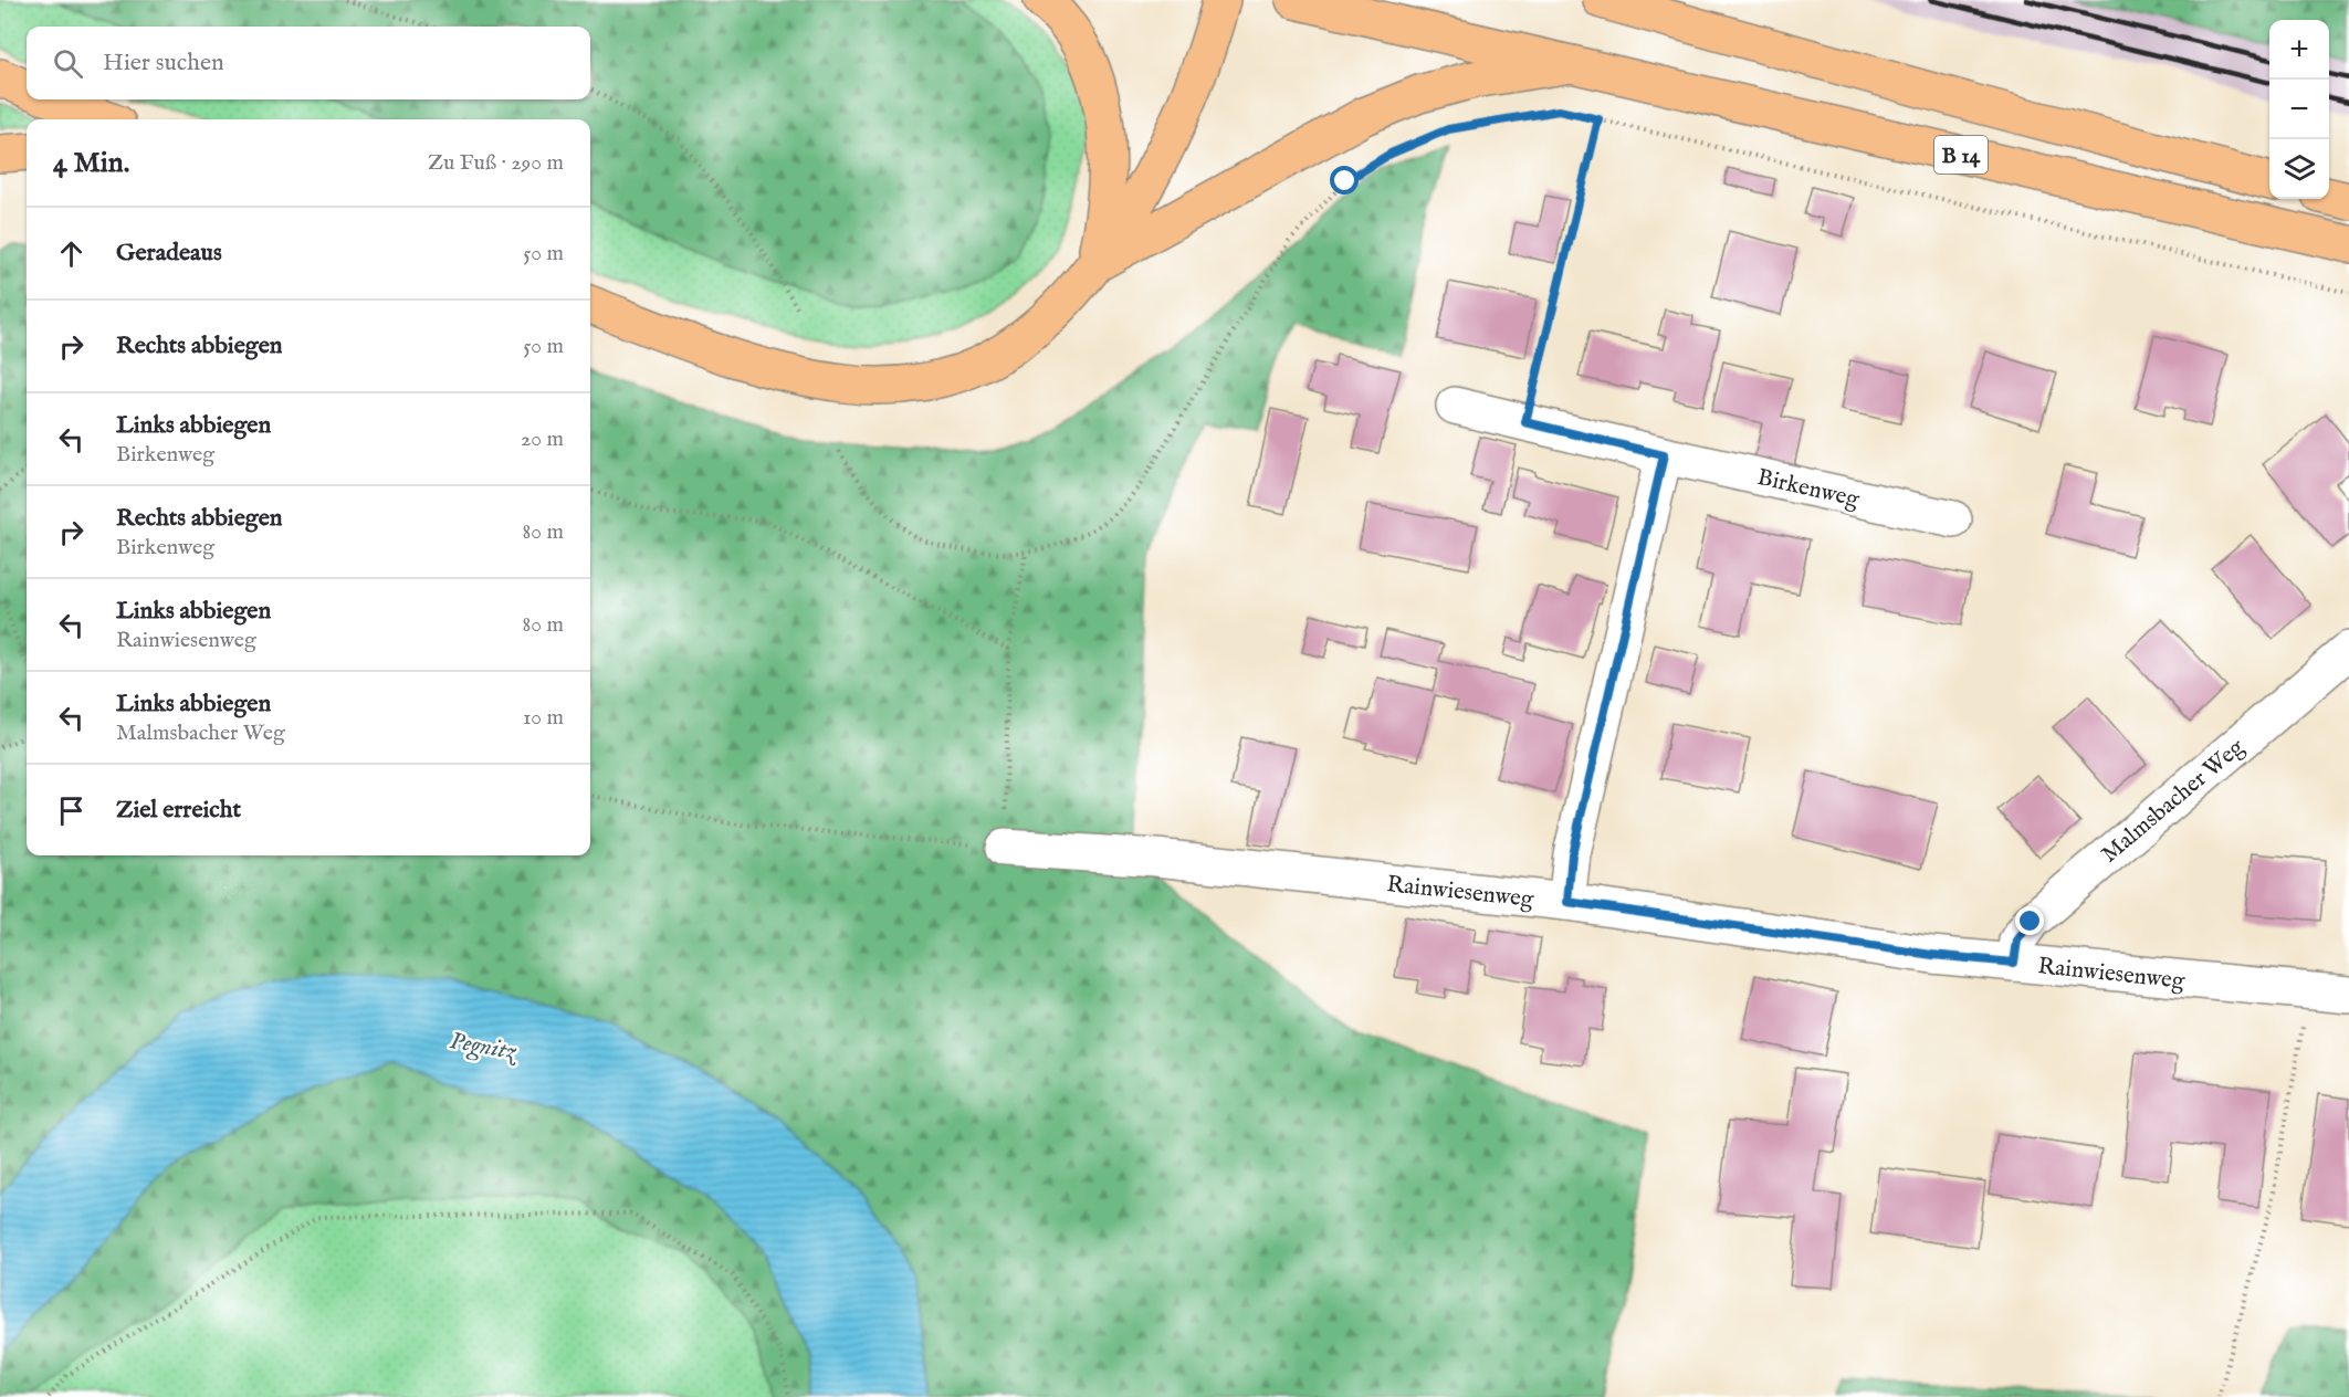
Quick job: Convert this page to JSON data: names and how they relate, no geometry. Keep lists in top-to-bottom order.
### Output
{
  "streets": {
    "main road": ["B 14"],
    "street": ["Birkenweg", "Malmsbacher Weg", "Rainwiesenweg"]
  },
  "crossings": [
    ["Malmsbacher Weg", "Rainwiesenweg"]
  ],
  "water": ["Pegnitz"],
  "page": {
    "map_buttons": ["+", "−"],
    "search": "Hier suchen",
    "heading": ["4 Min.", "Zu Fuß · 290 m"],
    "list": [
      ["Geradeaus", "50 m"],
      ["Rechts abbiegen", "50 m"],
      ["Links abbiegen", "Birkenweg", "20 m"],
      ["Rechts abbiegen", "Birkenweg", "80 m"],
      ["Links abbiegen", "Rainwiesenweg", "80 m"],
      ["Links abbiegen", "Malmsbacher Weg", "10 m"],
      "Ziel erreicht"
    ]
  }
}
